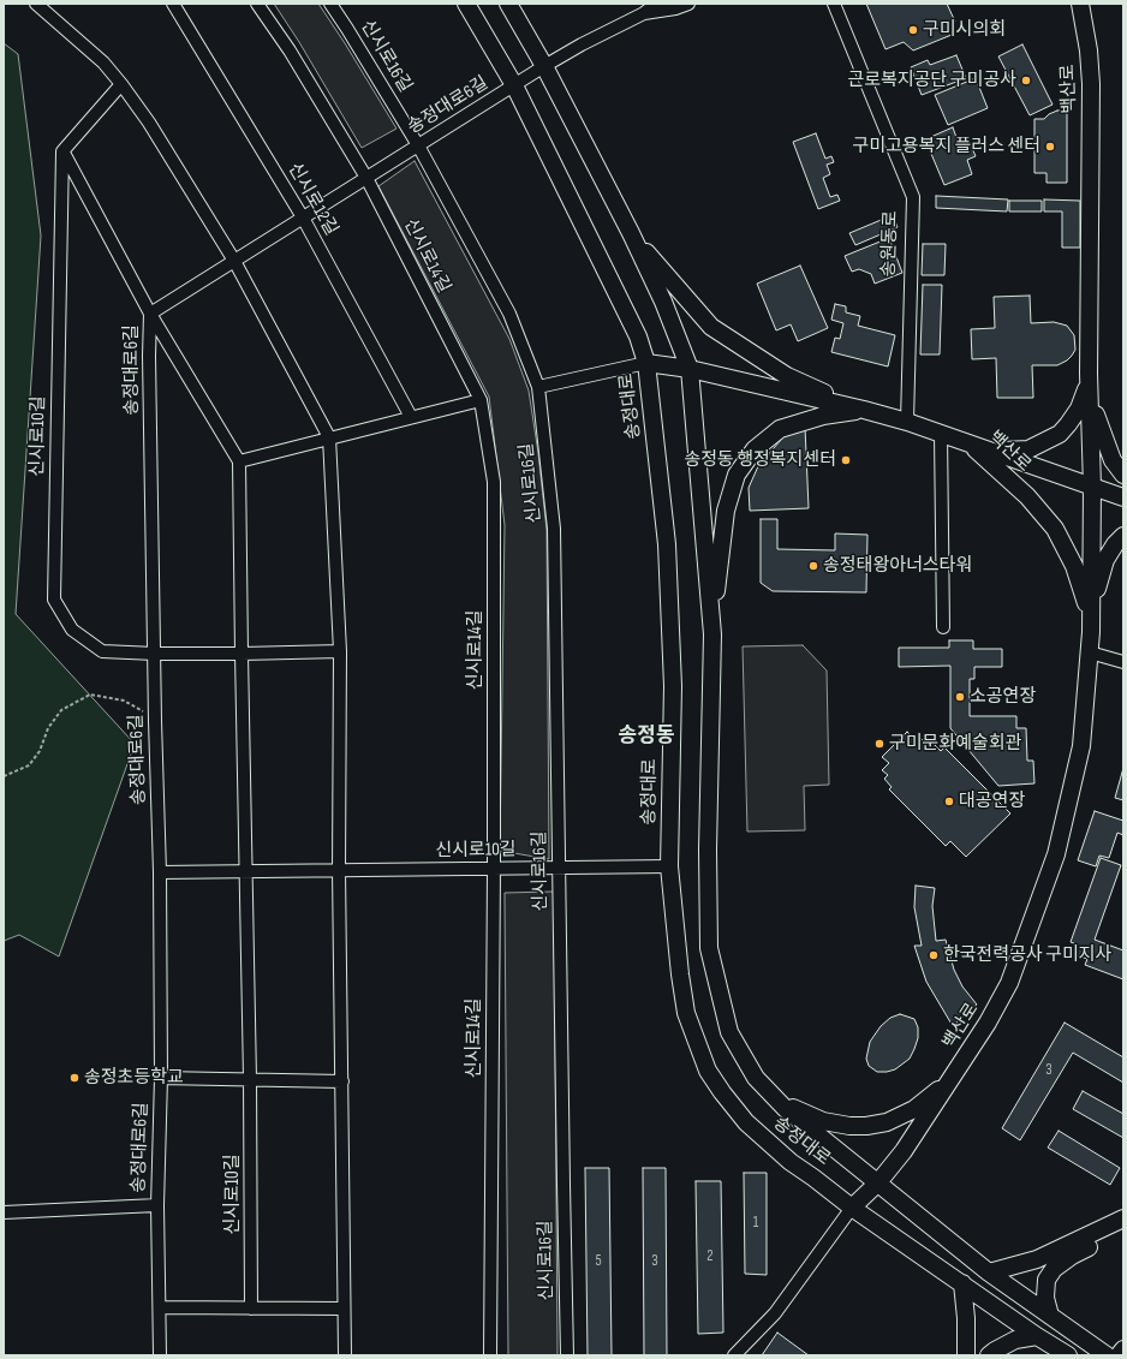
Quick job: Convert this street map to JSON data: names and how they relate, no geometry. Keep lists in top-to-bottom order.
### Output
{
  "streets": {
    "street": [
      "신시로16길",
      "백산로",
      "송정대로6길",
      "신시로12길",
      "송원동로",
      "신시로14길",
      "송정대로",
      "신시로10길"
    ]
  },
  "crossings": [
    ["신시로16길", "송정대로6길"],
    ["신시로16길", "신시로10길"],
    ["백산로", "송정대로"],
    ["송정대로6길", "신시로12길"],
    ["송정대로6길", "신시로14길"],
    ["송정대로6길", "송정대로"],
    ["송정대로6길", "신시로10길"],
    ["신시로14길", "신시로10길"],
    ["송정대로", "신시로10길"]
  ],
  "districts": ["송정동"],
  "places": [
    "구미시의회",
    "근로복지공단 구미공사",
    "구미고용복지 플러스 센터",
    "송정동 행정복지센터",
    "송정태왕아너스타워",
    "소공연장",
    "구미문화예술회관",
    "대공연장",
    "한국전력공사 구미지사",
    "송정초등학교"
  ],
  "house_numbers": [
    "3",
    "1",
    "2",
    "5",
    "3"
  ]
}
